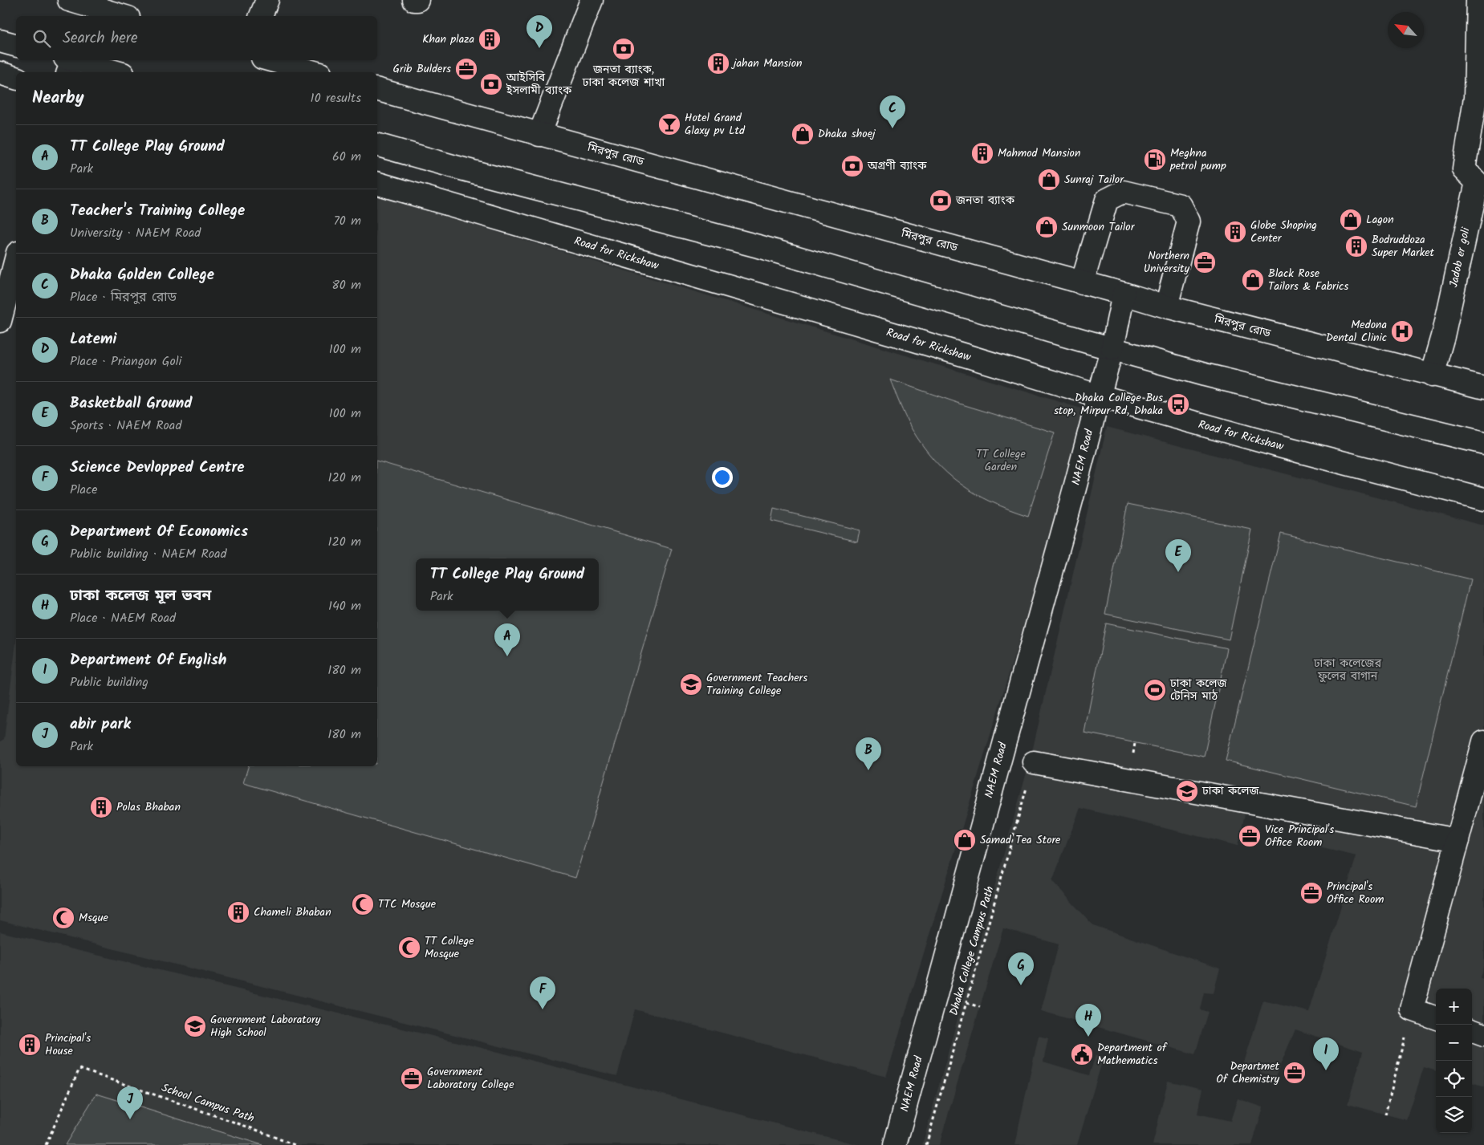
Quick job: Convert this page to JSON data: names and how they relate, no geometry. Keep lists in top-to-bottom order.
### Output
{
  "streets": {
    "main road": [
      "মিরপুর রোড",
      "Road for Rickshaw",
      "Jadob er goli",
      "NAEM Road"
    ],
    "path": ["Dhaka College Campus Path", "School Campus Path"]
  },
  "crossings": [
    ["মিরপুর রোড", "Jadob er goli"],
    ["মিরপুর রোড", "NAEM Road"],
    ["Road for Rickshaw", "NAEM Road"]
  ],
  "parks": ["TT College Garden", "ঢাকা কলেজের ফুলের বাগান"],
  "places": {
    "building": [
      "Khan plaza",
      "jahan Mansion",
      "Mahmod Mansion",
      "Globe Shoping Center",
      "Bodruddoza Super Market",
      "Polas Bhaban",
      "Chameli Bhaban",
      "Principal's House"
    ],
    "bank": [
      "জনতা ব্যাংক, ঢাকা কলেজ শাখা",
      "আইসিবি ইসলামী ব্যাংক",
      "অগ্রণী ব্যাংক",
      "জনতা ব্যাংক"
    ],
    "office": [
      "Grib Bulders",
      "Northern University",
      "Vice Principal's Office Room",
      "Principal's Office Room",
      "Departmet Of Chemistry",
      "Government Laboratory College"
    ],
    "bar": ["Hotel Grand Glaxy pv Ltd"],
    "shop": [
      "Dhaka shoej",
      "Sunraj Tailor",
      "Lagon",
      "Sunmoon Tailor",
      "Black Rose Tailors & Fabrics",
      "Samad Tea Store"
    ],
    "fuel station": ["Meghna petrol pump"],
    "hospital": ["Medona Dental Clinic"],
    "bus stop": ["Dhaka College Bus stop, Mirpur Rd, Dhaka"],
    "school or university": ["Government Teachers Training College", "ঢাকা কলেজ", "Government Laboratory High School"],
    "sports": ["ঢাকা কলেজ টেনিস মাঠ"],
    "mosque": ["TTC Mosque", "Msque", "TT College Mosque"],
    "public building": ["Department of Mathematics"]
  },
  "north": "top left",
  "page": {
    "pins": [
      "D",
      "C",
      "E",
      "A",
      "B",
      "G",
      "F",
      "H",
      "I",
      "J"
    ],
    "search": "Search here",
    "heading": ["Nearby", "10 results"],
    "list": [
      {
        "mark": "A",
        "name": "TT College Play Ground",
        "note": "Park",
        "value": "60 m"
      },
      {
        "mark": "B",
        "name": "Teacher's Training College",
        "note": "University · NAEM Road",
        "value": "70 m"
      },
      {
        "mark": "C",
        "name": "Dhaka Golden College",
        "note": "Place · মিরপুর রোড",
        "value": "80 m"
      },
      {
        "mark": "D",
        "name": "Latemi",
        "note": "Place · Priangon Goli",
        "value": "100 m"
      },
      {
        "mark": "E",
        "name": "Basketball Ground",
        "note": "Sports · NAEM Road",
        "value": "100 m"
      },
      {
        "mark": "F",
        "name": "Science Devlopped Centre",
        "note": "Place",
        "value": "120 m"
      },
      {
        "mark": "G",
        "name": "Department Of Economics",
        "note": "Public building · NAEM Road",
        "value": "120 m"
      },
      {
        "mark": "H",
        "name": "ঢাকা কলেজ মূল ভবন",
        "note": "Place · NAEM Road",
        "value": "140 m"
      },
      {
        "mark": "I",
        "name": "Department Of English",
        "note": "Public building",
        "value": "180 m"
      },
      {
        "mark": "J",
        "name": "abir park",
        "note": "Park",
        "value": "180 m"
      }
    ],
    "popup": ["TT College Play Ground", "Park"],
    "map_buttons": ["+", "−"]
  }
}
